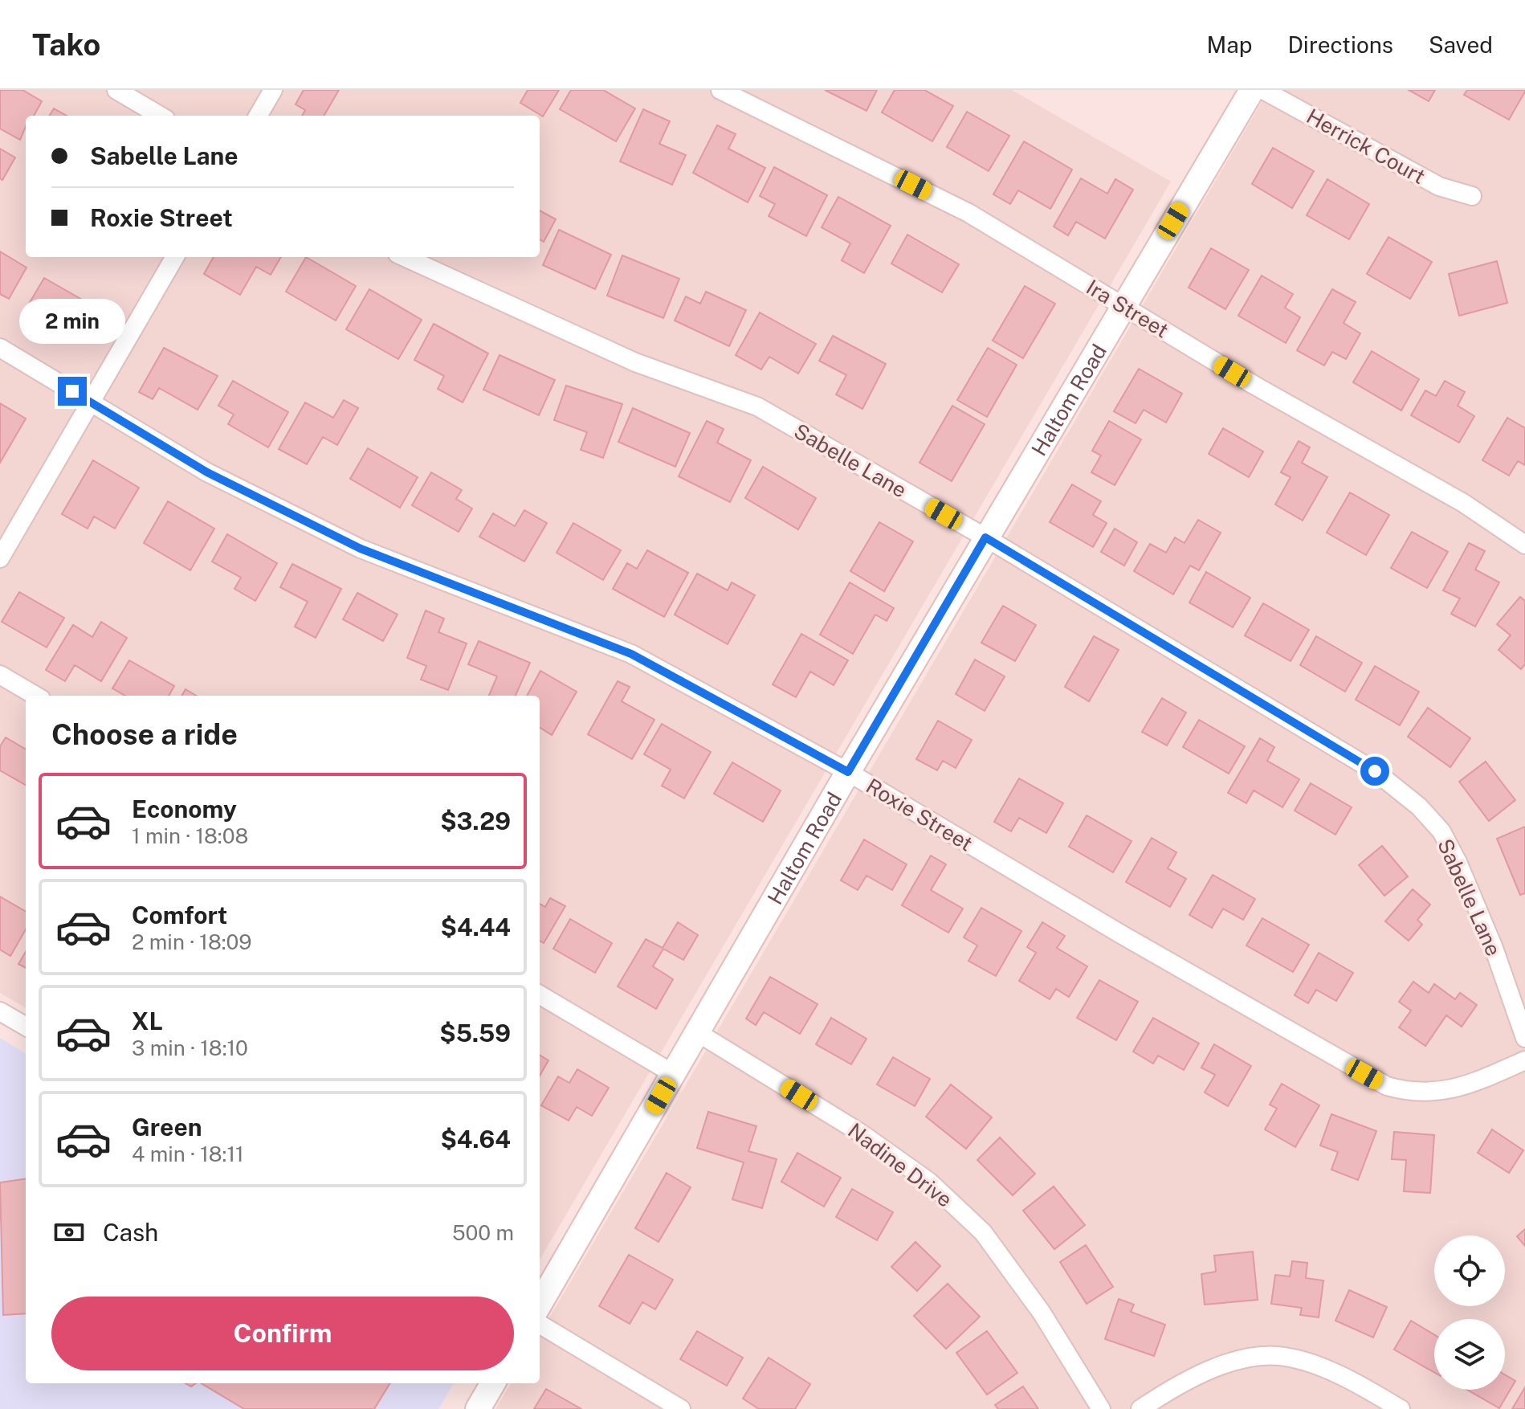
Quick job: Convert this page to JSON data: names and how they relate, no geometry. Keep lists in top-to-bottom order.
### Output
{
  "streets": {
    "main road": ["Haltom Road"],
    "street": [
      "Herrick Court",
      "Ira Street",
      "Sabelle Lane",
      "Roxie Street",
      "Nadine Drive"
    ]
  },
  "crossings": [
    ["Ira Street", "Haltom Road"],
    ["Haltom Road", "Sabelle Lane"],
    ["Haltom Road", "Roxie Street"],
    ["Haltom Road", "Nadine Drive"]
  ],
  "page": {
    "header": "Tako",
    "nav": ["Map", "Directions", "Saved"],
    "banner": ["Sabelle Lane", "Roxie Street"],
    "bubble": "2 min",
    "heading": "Choose a ride",
    "list": [
      {
        "name": "Economy",
        "note": "1 min · 18:08",
        "value": "$3.29"
      },
      {
        "name": "Comfort",
        "note": "2 min · 18:09",
        "value": "$4.44"
      },
      {
        "name": "XL",
        "note": "3 min · 18:10",
        "value": "$5.59"
      },
      {
        "name": "Green",
        "note": "4 min · 18:11",
        "value": "$4.64"
      }
    ],
    "pay": ["Cash", "500 m"],
    "buttons": "Confirm"
  }
}
